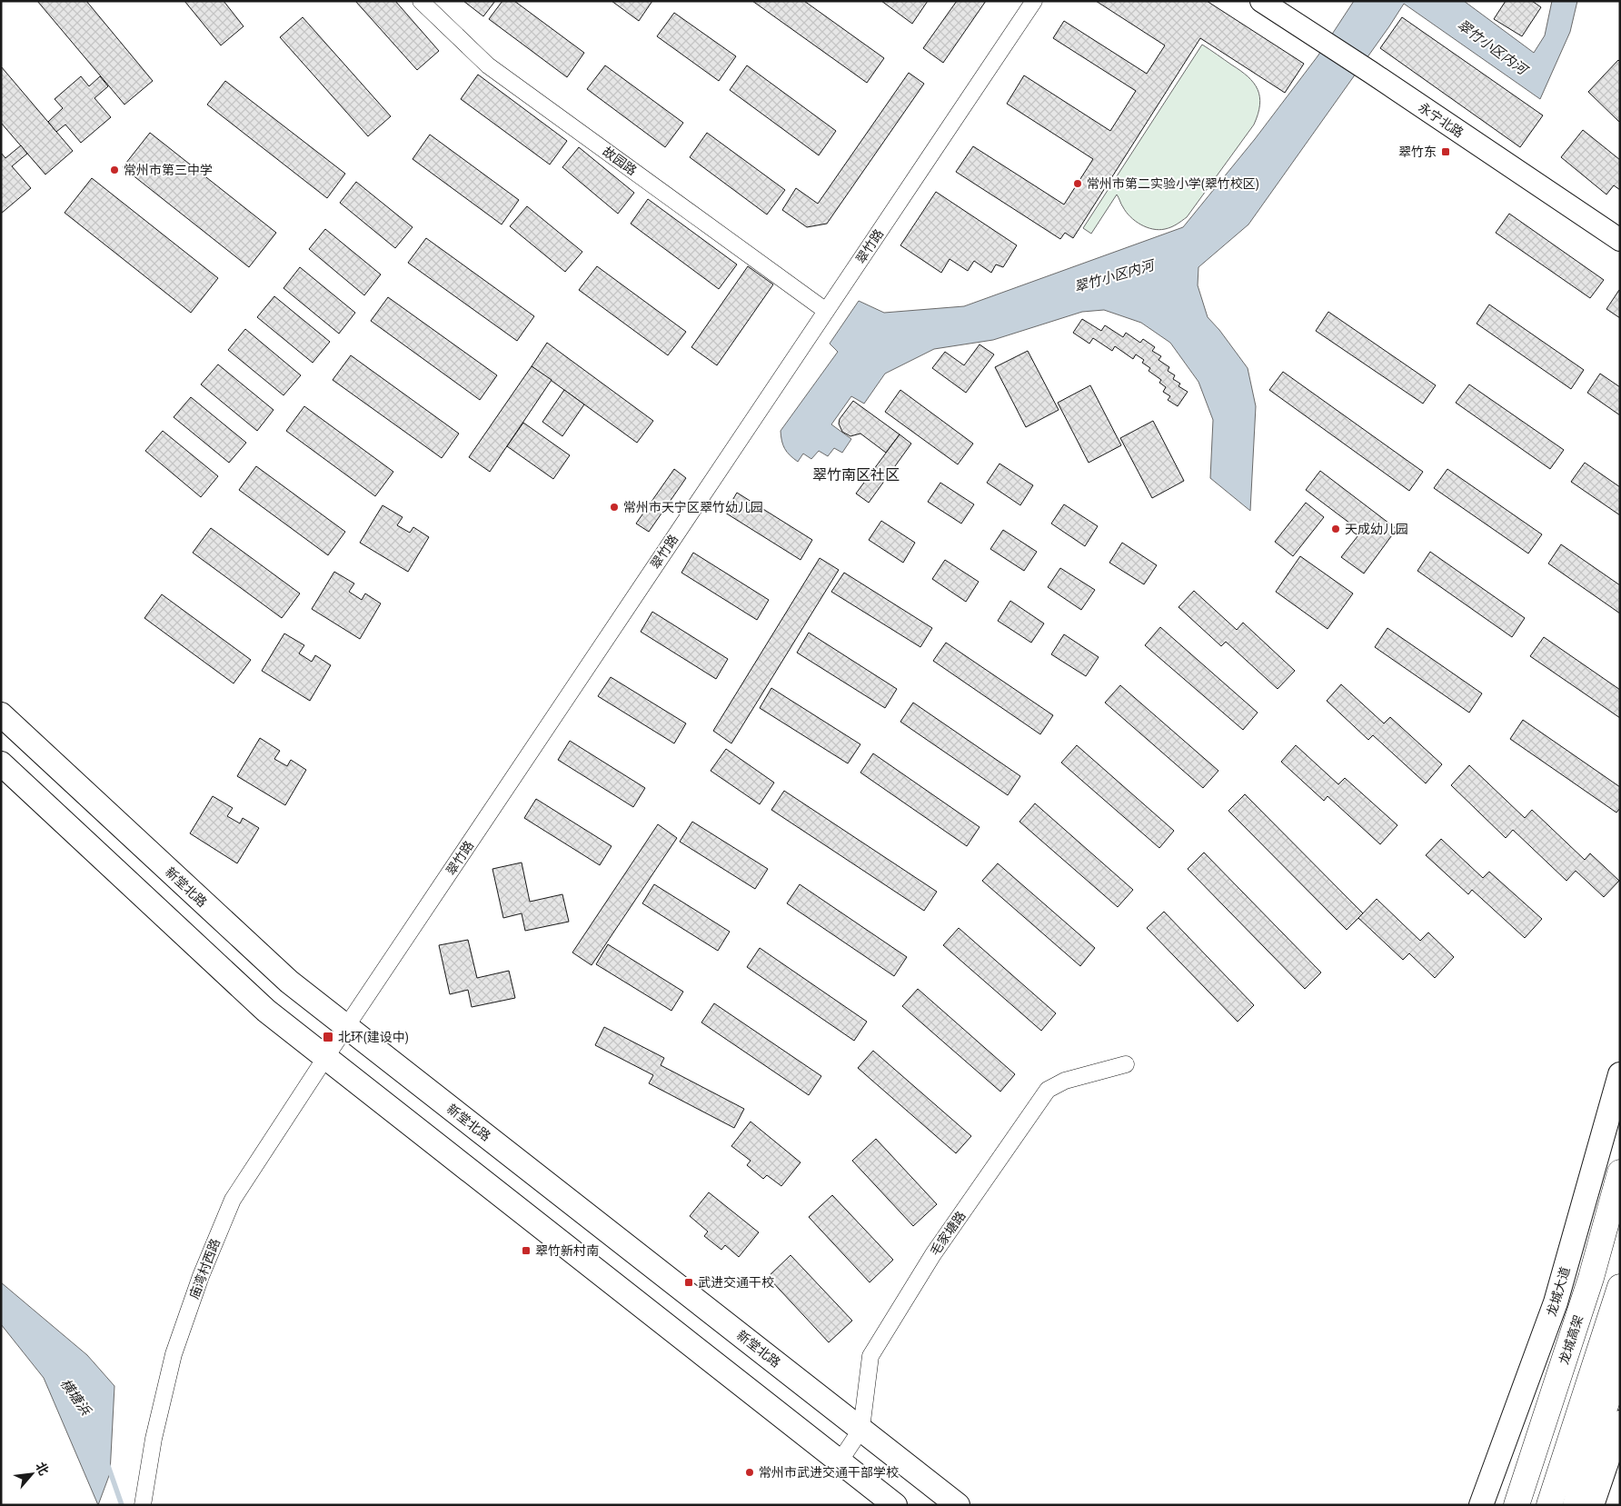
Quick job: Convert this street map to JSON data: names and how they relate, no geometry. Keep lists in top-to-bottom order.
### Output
{
  "streets": {
    "highway": ["龙城高架"],
    "main road": ["永宁北路", "新堂北路", "龙城大道"],
    "street": [
      "故园路",
      "翠竹路",
      "毛家塘路",
      "庙湾村西路"
    ]
  },
  "crossings": [
    ["故园路", "翠竹路"],
    ["翠竹路", "新堂北路"],
    ["翠竹路", "庙湾村西路"],
    ["新堂北路", "毛家塘路"]
  ],
  "districts": ["翠竹南区社区"],
  "water": ["翠竹小区内河", "横塘浜"],
  "places": {
    "transit": [
      "翠竹东",
      "北环(建设中)",
      "翠竹新村南",
      "武进交通干校"
    ],
    "other": [
      "常州市第三中学",
      "常州市第二实验小学(翠竹校区)",
      "常州市天宁区翠竹幼儿园",
      "天成幼儿园",
      "常州市武进交通干部学校"
    ]
  },
  "north": "top right"
}
